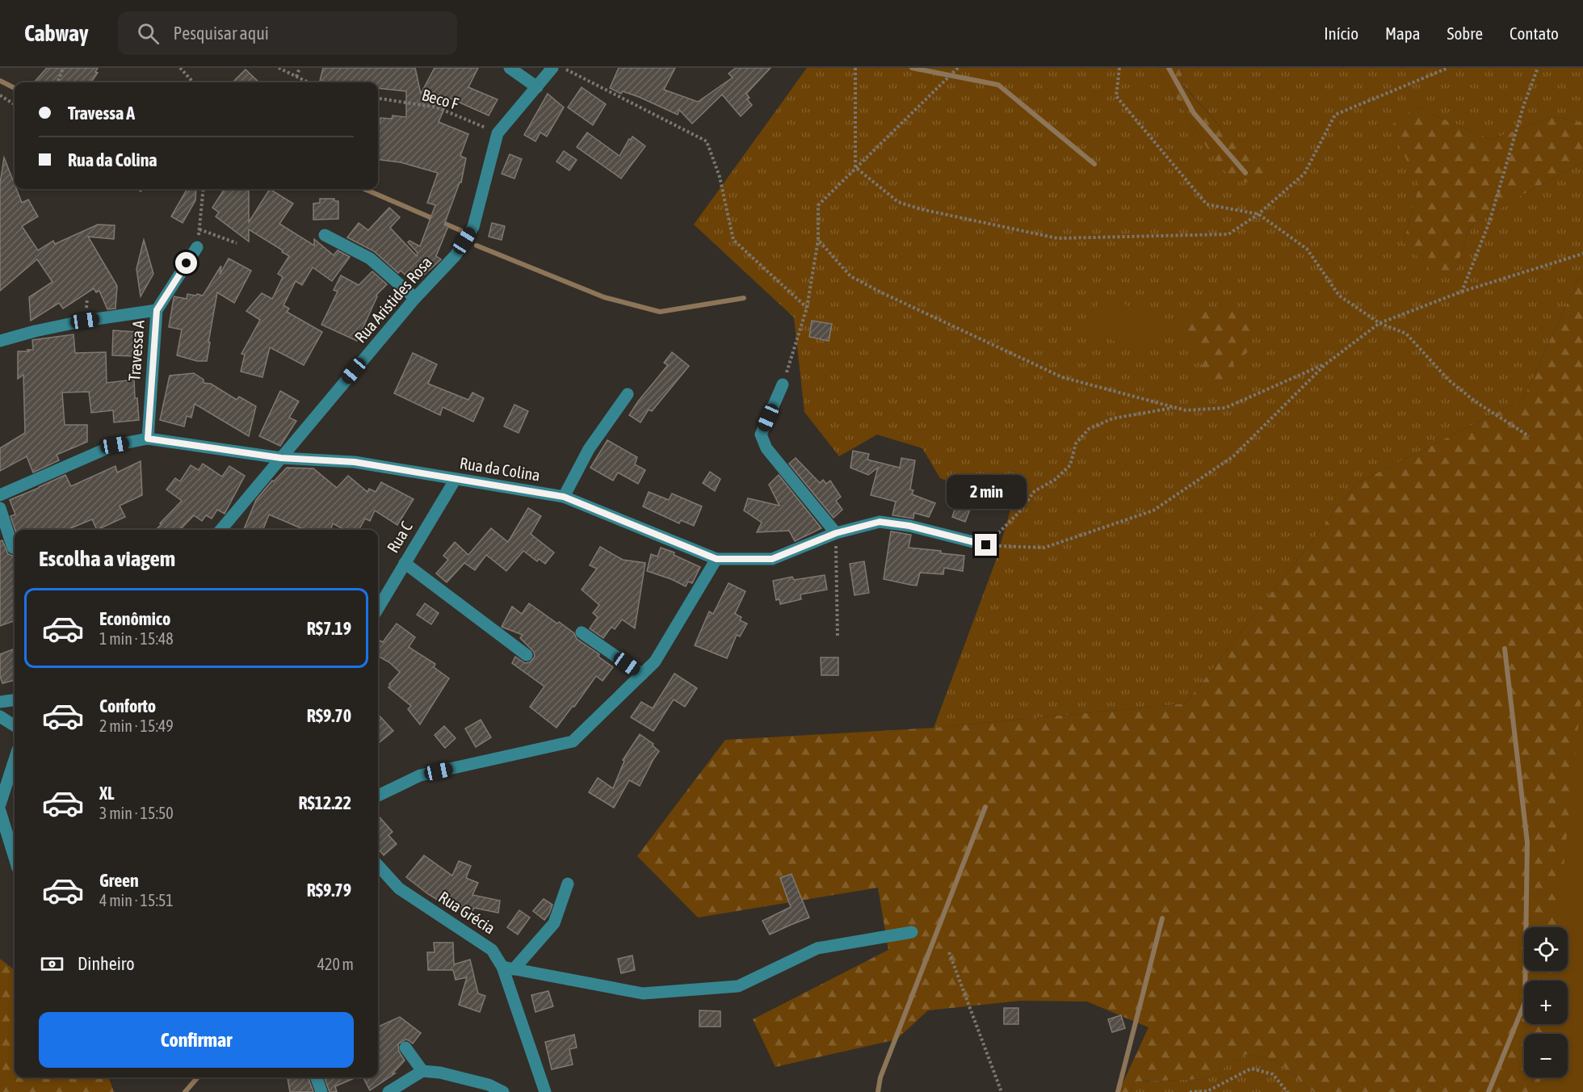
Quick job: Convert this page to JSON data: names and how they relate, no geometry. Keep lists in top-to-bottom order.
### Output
{
  "streets": {
    "street": [
      "Rua Aristides Rosa",
      "Travessa A",
      "Rua da Colina",
      "Rua C",
      "Rua Grécia"
    ],
    "path": ["Beco F"]
  },
  "crossings": [
    ["Beco F", "Rua Aristides Rosa"],
    ["Rua Aristides Rosa", "Rua da Colina"],
    ["Travessa A", "Rua da Colina"],
    ["Rua da Colina", "Rua C"]
  ],
  "page": {
    "header": "Cabway",
    "search": "Pesquisar aqui",
    "nav": [
      "Início",
      "Mapa",
      "Sobre",
      "Contato"
    ],
    "banner": ["Travessa A", "Rua da Colina"],
    "bubble": "2 min",
    "heading": "Escolha a viagem",
    "list": [
      {
        "name": "Econômico",
        "note": "1 min · 15:48",
        "value": "R$7.19"
      },
      {
        "name": "Conforto",
        "note": "2 min · 15:49",
        "value": "R$9.70"
      },
      {
        "name": "XL",
        "note": "3 min · 15:50",
        "value": "R$12.22"
      },
      {
        "name": "Green",
        "note": "4 min · 15:51",
        "value": "R$9.79"
      }
    ],
    "map_buttons": ["+", "−"],
    "pay": ["Dinheiro", "420 m"],
    "buttons": "Confirmar"
  }
}
